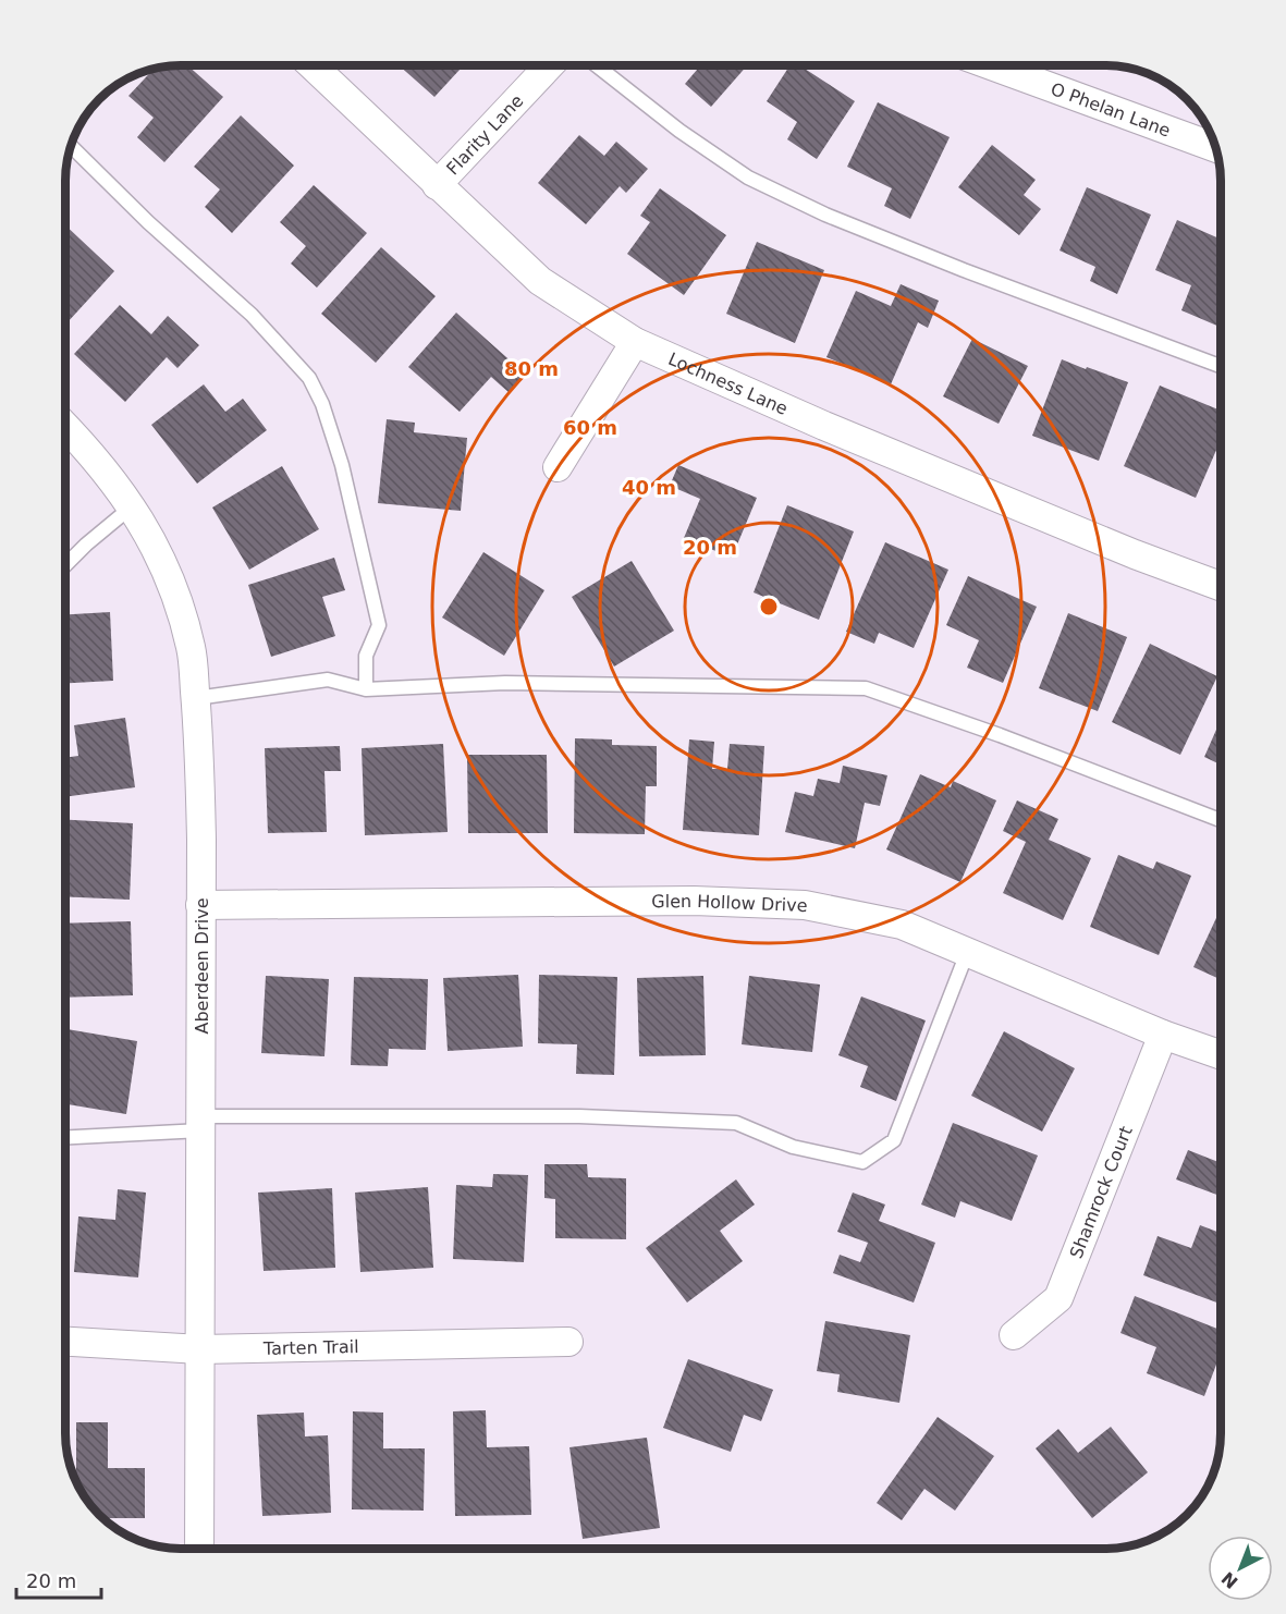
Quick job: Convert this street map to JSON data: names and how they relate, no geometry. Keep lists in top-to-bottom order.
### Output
{
  "streets": {
    "street": [
      "O Phelan Lane",
      "Flarity Lane",
      "Lochness Lane",
      "Glen Hollow Drive",
      "Aberdeen Drive",
      "Shamrock Court",
      "Tarten Trail"
    ]
  },
  "crossings": [
    ["Flarity Lane", "Lochness Lane"],
    ["Glen Hollow Drive", "Aberdeen Drive"],
    ["Glen Hollow Drive", "Shamrock Court"],
    ["Aberdeen Drive", "Tarten Trail"]
  ],
  "scale_bar": "20 m",
  "north": "bottom left",
  "rings": [
    "80 m",
    "60 m",
    "40 m",
    "20 m"
  ]
}
